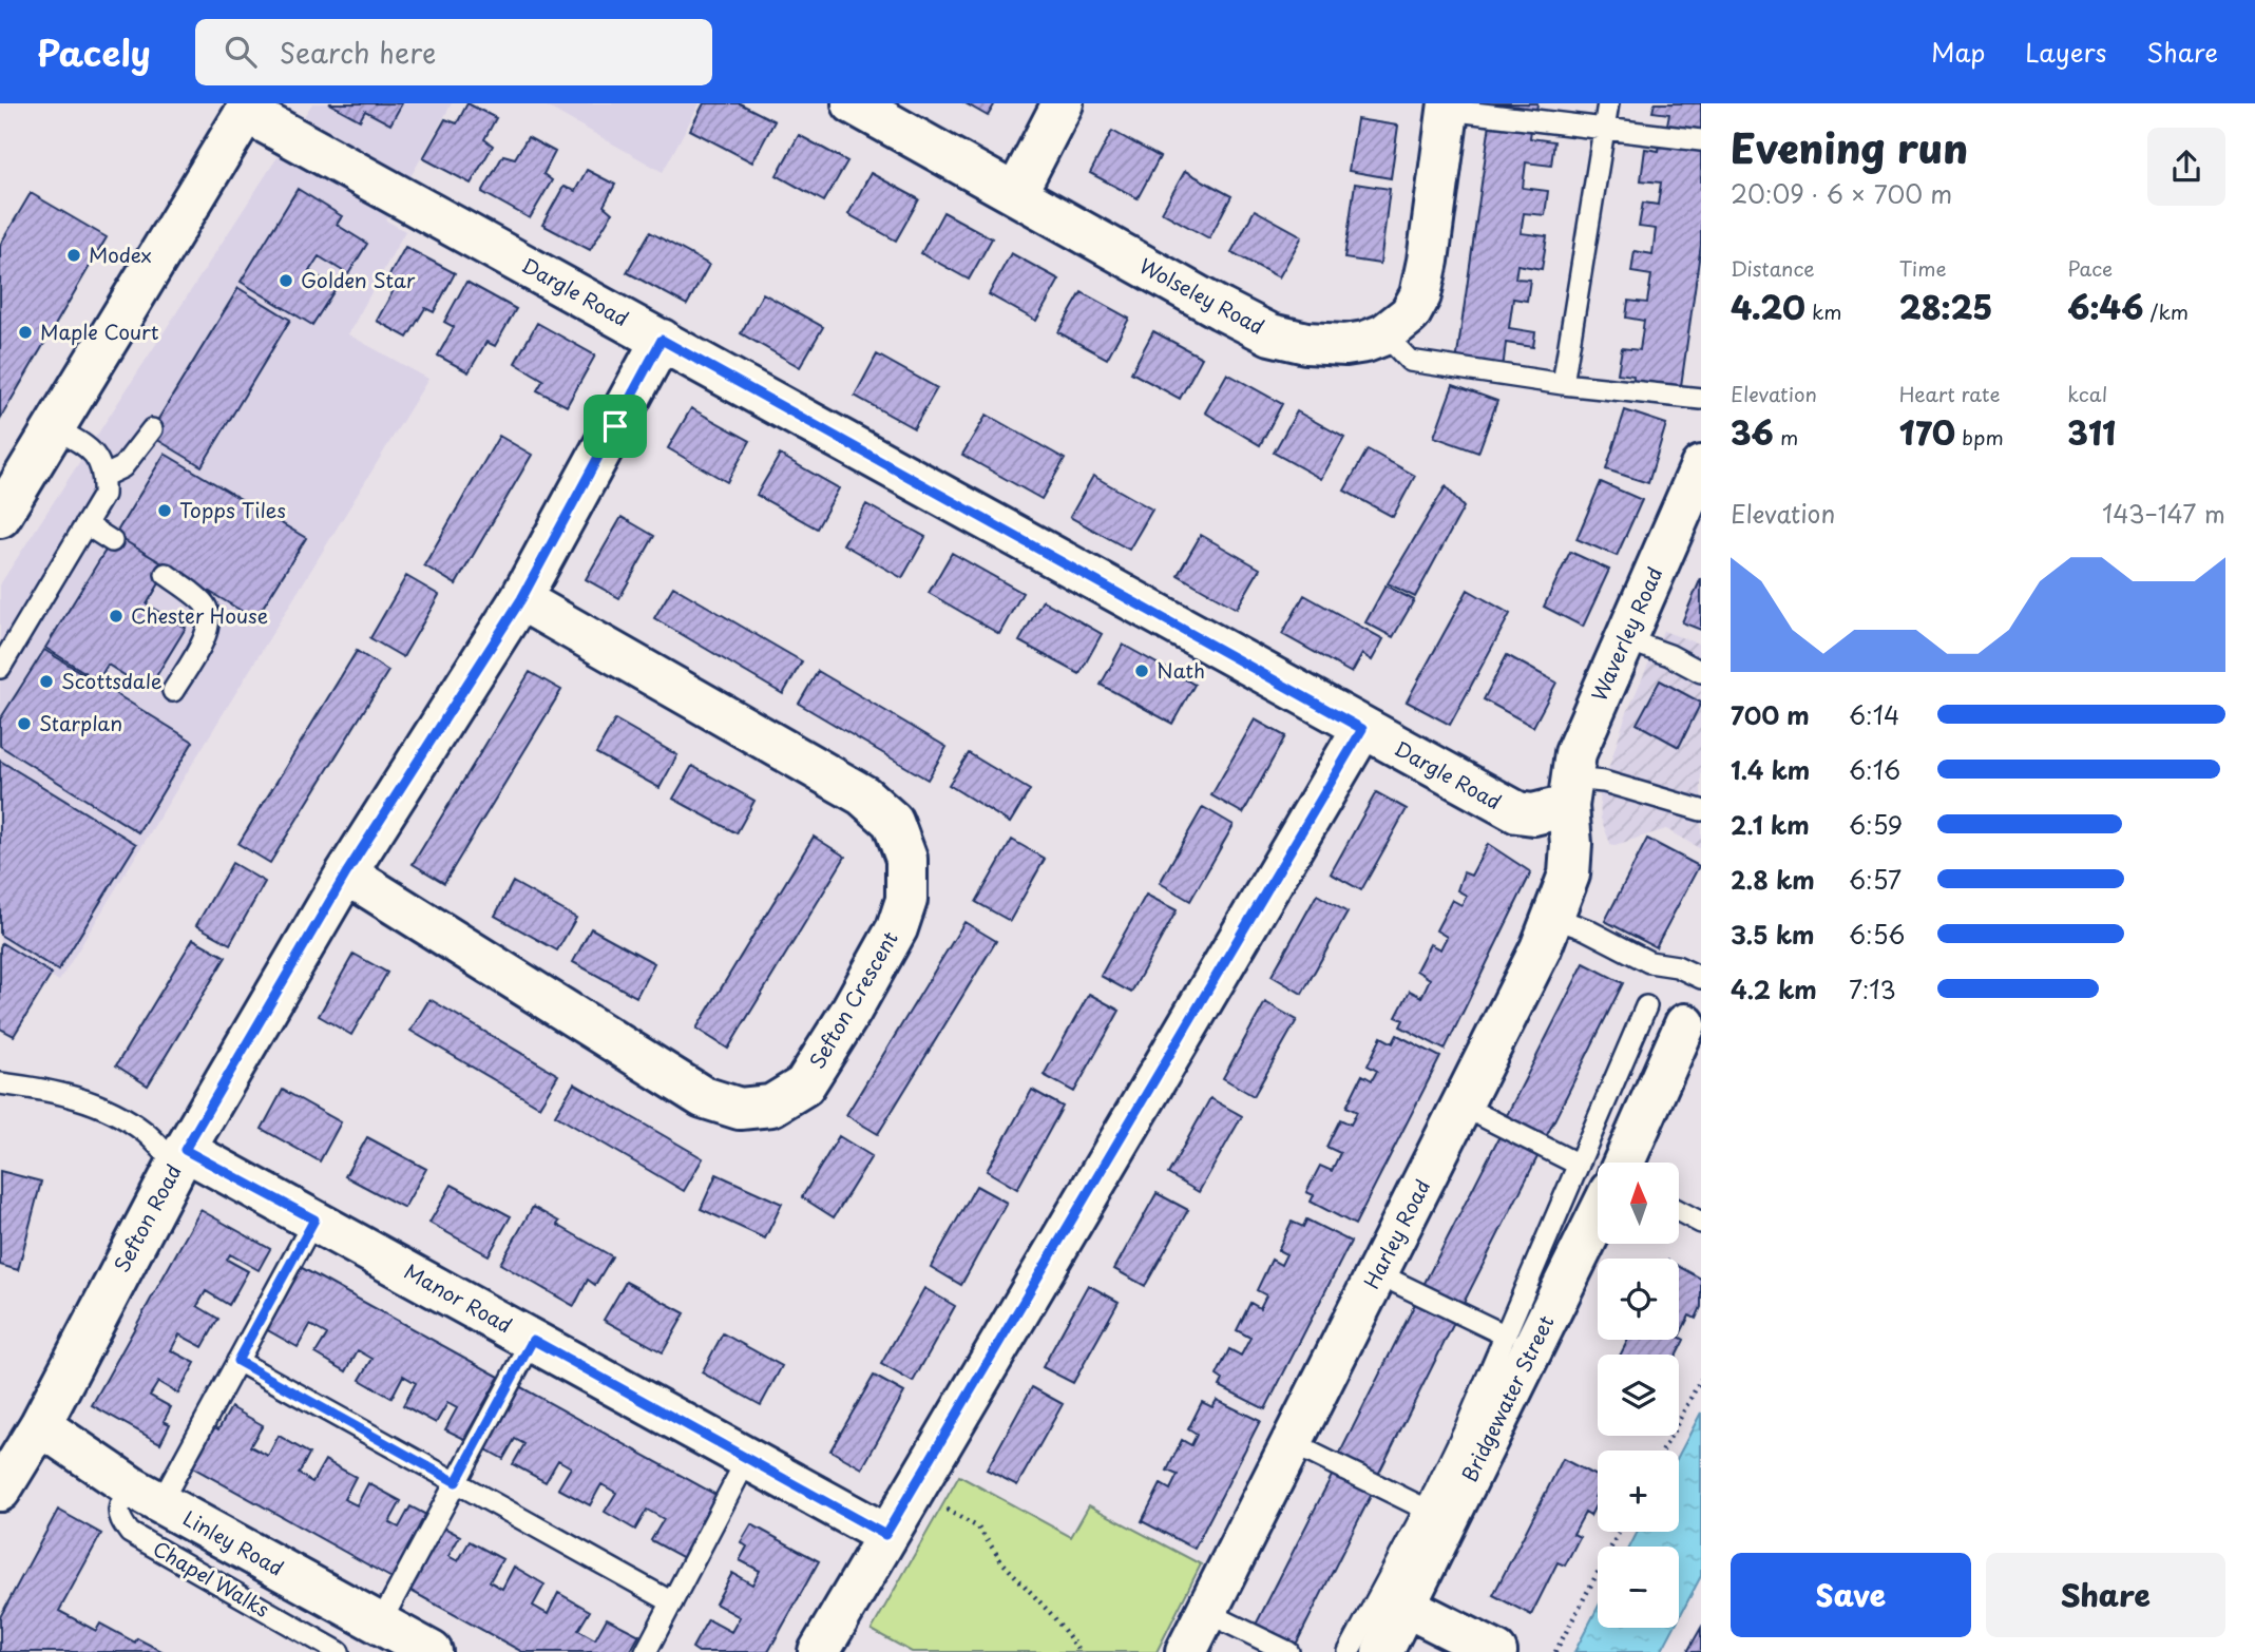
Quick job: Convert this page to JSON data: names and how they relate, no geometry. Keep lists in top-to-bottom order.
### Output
{
  "streets": {
    "main road": [
      "Dargle Road",
      "Wolseley Road",
      "Waverley Road",
      "Sefton Crescent",
      "Sefton Road",
      "Harley Road",
      "Manor Road",
      "Bridgewater Street",
      "Linley Road"
    ],
    "lane": ["Chapel Walks"]
  },
  "crossings": [
    ["Dargle Road", "Waverley Road"],
    ["Dargle Road", "Sefton Road"],
    ["Dargle Road", "Harley Road"],
    ["Waverley Road", "Harley Road"],
    ["Sefton Crescent", "Sefton Road"],
    ["Sefton Road", "Manor Road"],
    ["Sefton Road", "Linley Road"],
    ["Linley Road", "Chapel Walks"]
  ],
  "places": [
    "Modex",
    "Golden Star",
    "Maple Court",
    "Topps Tiles",
    "Chester House",
    "Nath",
    "Scottsdale",
    "Starplan"
  ],
  "north": "top",
  "page": {
    "header": "Pacely",
    "search": "Search here",
    "nav": ["Map", "Layers", "Share"],
    "heading": ["Evening run", "20:09 · 6 × 700 m"],
    "stats": [
      ["Distance", "4.20 km"],
      ["Time", "28:25"],
      ["Pace", "6:46 /km"],
      ["Elevation", "36 m"],
      ["Heart rate", "170 bpm"],
      ["kcal", "311"]
    ],
    "chart": ["Elevation", "143–147 m"],
    "list": [
      {
        "name": "700 m",
        "note": "6:14"
      },
      {
        "name": "1.4 km",
        "note": "6:16"
      },
      {
        "name": "2.1 km",
        "note": "6:59"
      },
      {
        "name": "2.8 km",
        "note": "6:57"
      },
      {
        "name": "3.5 km",
        "note": "6:56"
      },
      {
        "name": "4.2 km",
        "note": "7:13"
      }
    ],
    "map_buttons": ["+", "−"],
    "buttons": ["Save", "Share"]
  }
}
